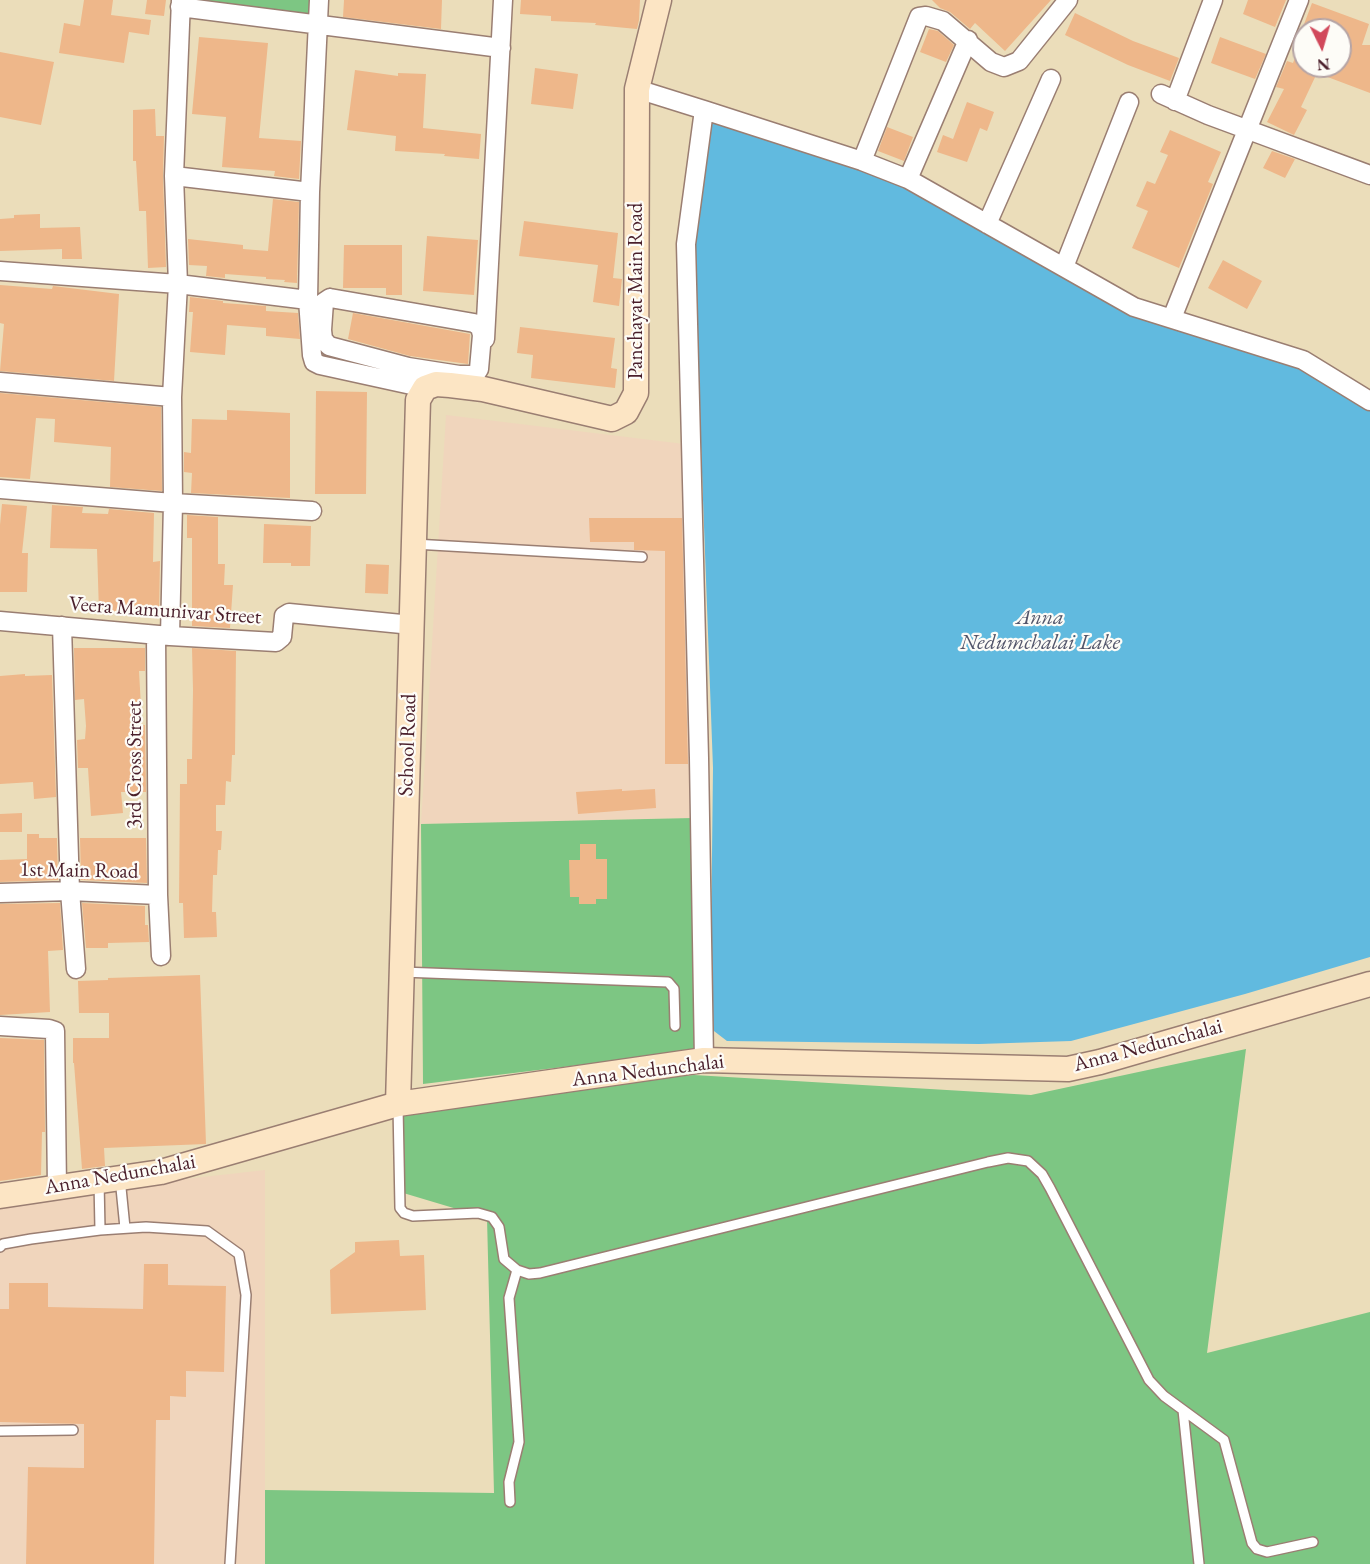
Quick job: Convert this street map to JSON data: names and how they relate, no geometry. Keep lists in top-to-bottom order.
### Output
{
  "streets": {
    "street": [
      "Panchayat Main Road",
      "Veera Mamunivar Street",
      "School Road",
      "3rd Cross Street",
      "1st Main Road",
      "Anna Nedunchalai"
    ]
  },
  "crossings": [
    ["Panchayat Main Road", "School Road"],
    ["Veera Mamunivar Street", "School Road"],
    ["Veera Mamunivar Street", "3rd Cross Street"],
    ["School Road", "Anna Nedunchalai"],
    ["3rd Cross Street", "1st Main Road"]
  ],
  "water": ["Anna Nedumchalai Lake"],
  "north": "bottom"
}
